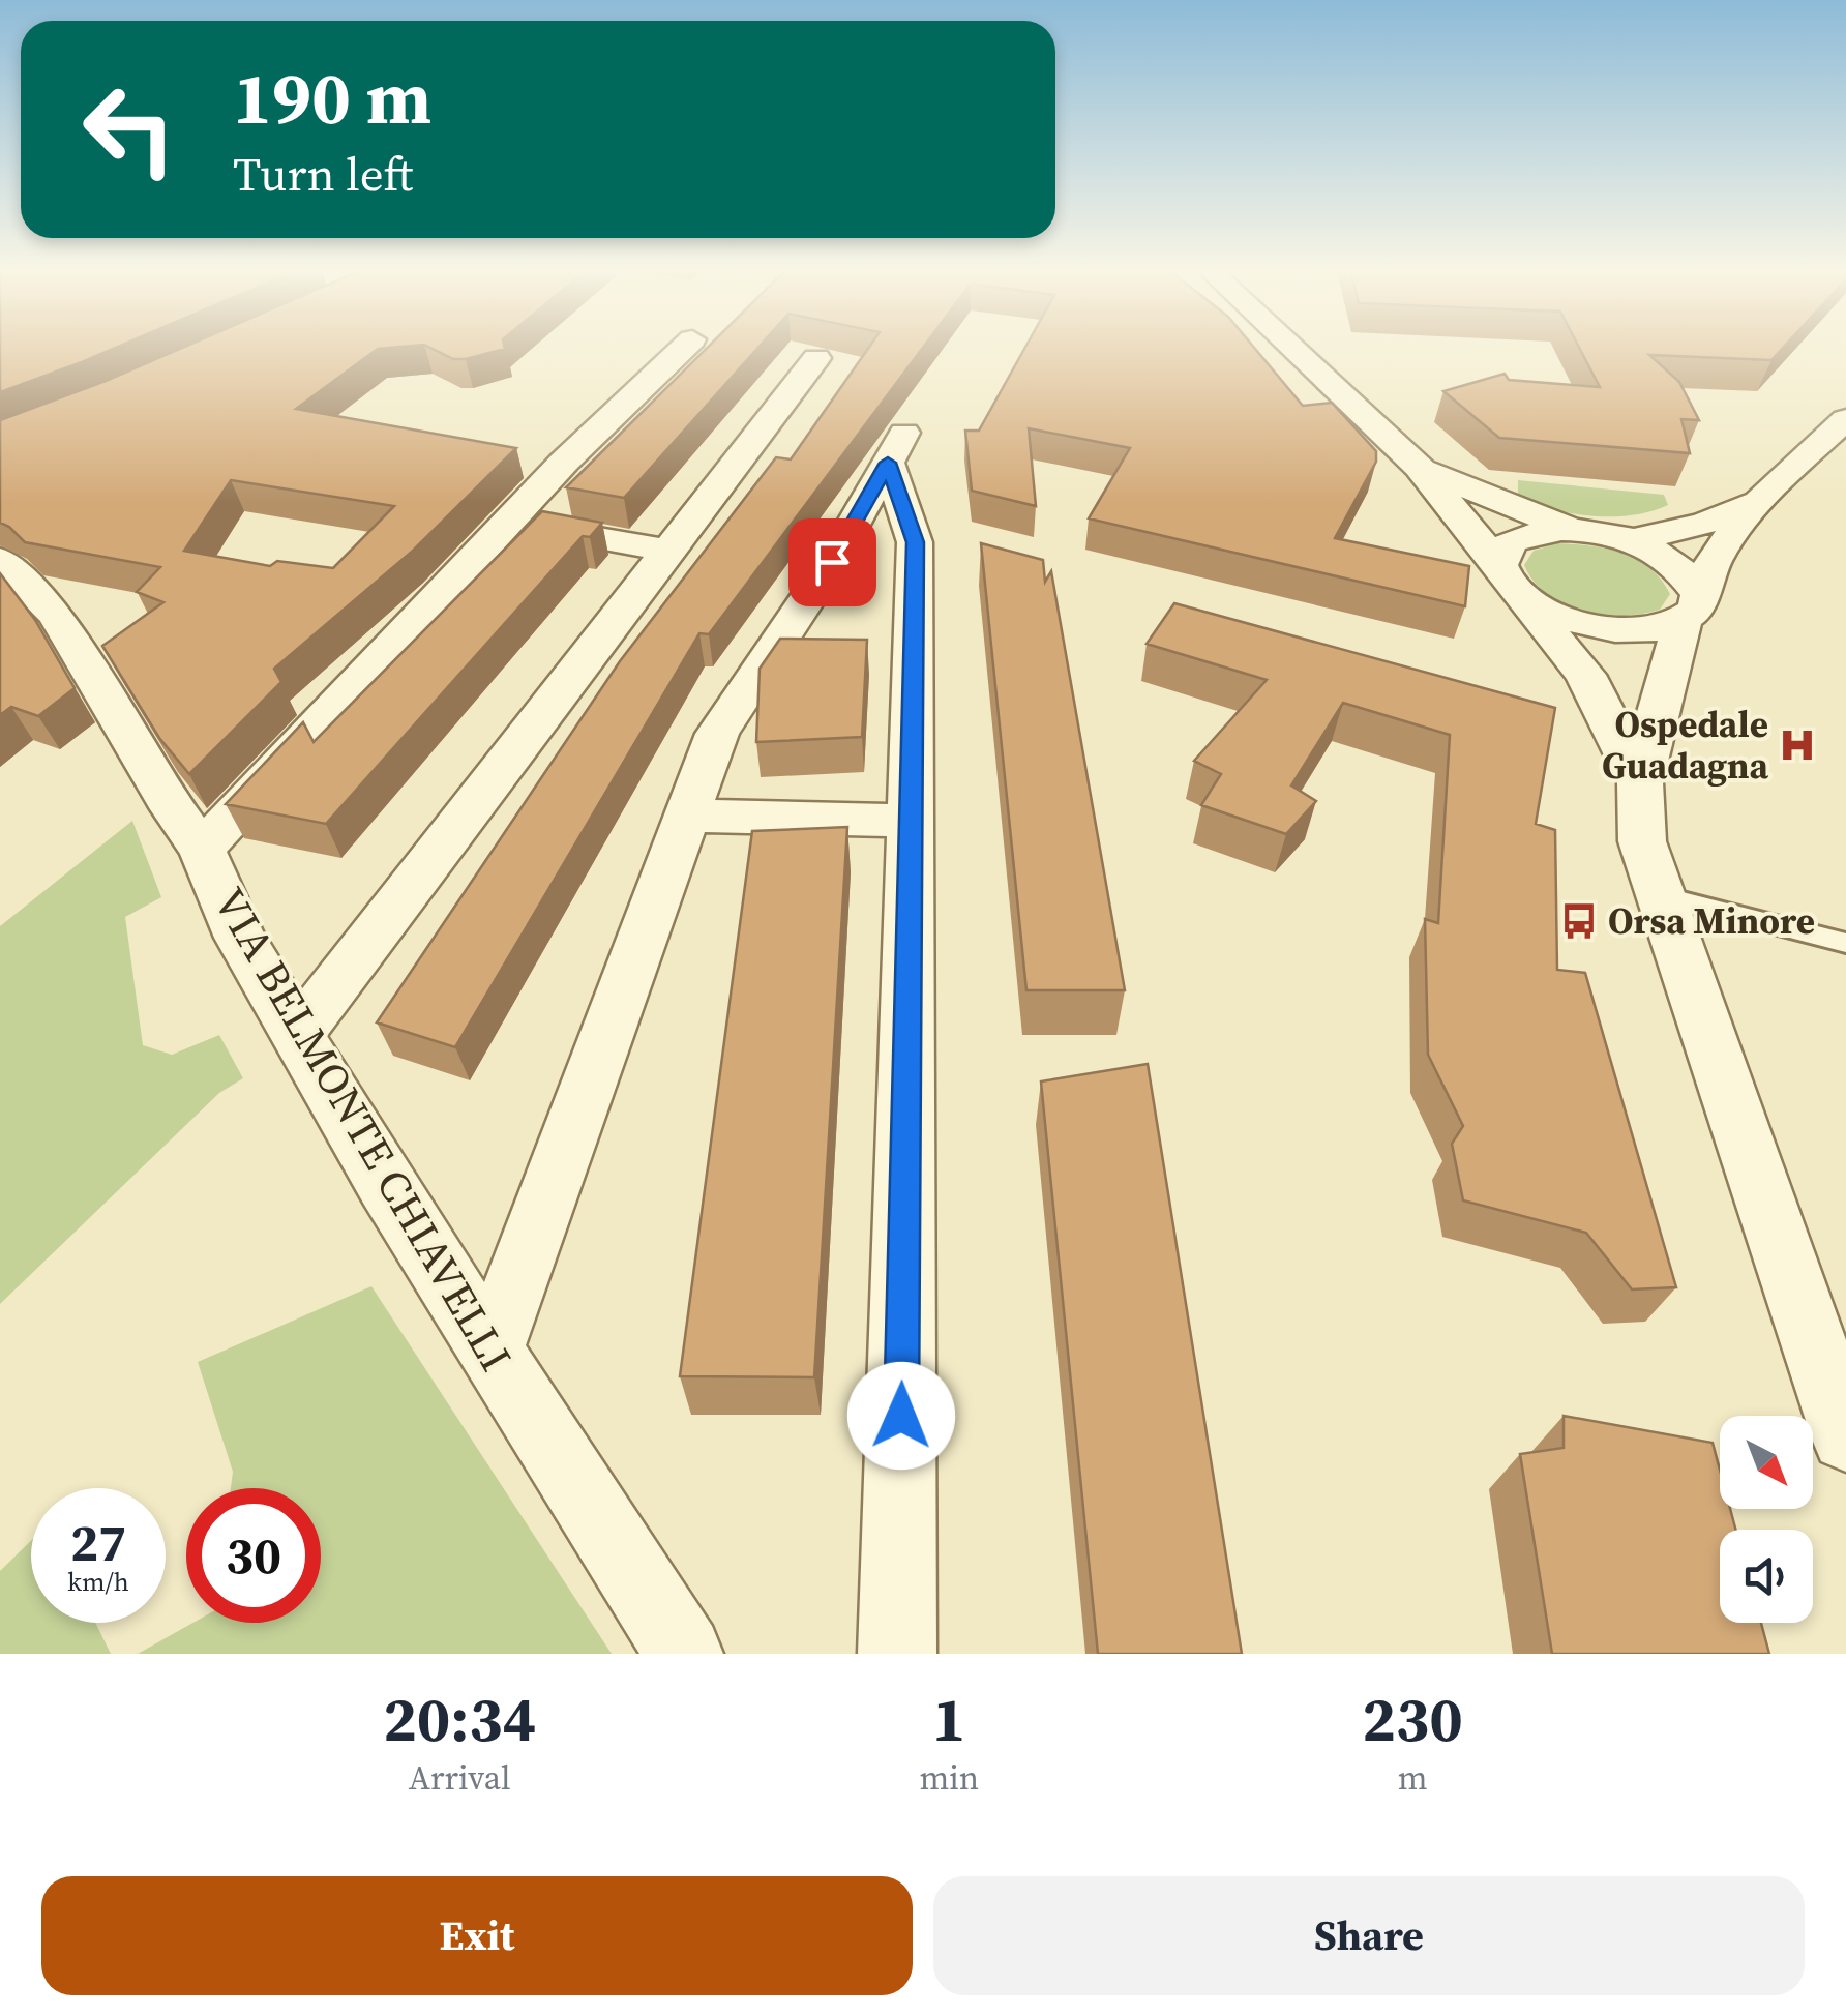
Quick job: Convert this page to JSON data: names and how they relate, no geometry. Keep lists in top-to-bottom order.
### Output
{
  "streets": {
    "street": ["VIA BELMONTE CHIAVELLI"]
  },
  "places": {
    "hospital": ["Ospedale Guadagna"],
    "bus stop": ["Orsa Minore"]
  },
  "north": "bottom right",
  "page": {
    "turn": ["190 m", "Turn left"],
    "speed": "27 km/h",
    "limit": "30",
    "eta": [
      "20:34",
      "Arrival",
      "1",
      "min",
      "230",
      "m"
    ],
    "buttons": ["Exit", "Share"]
  }
}
